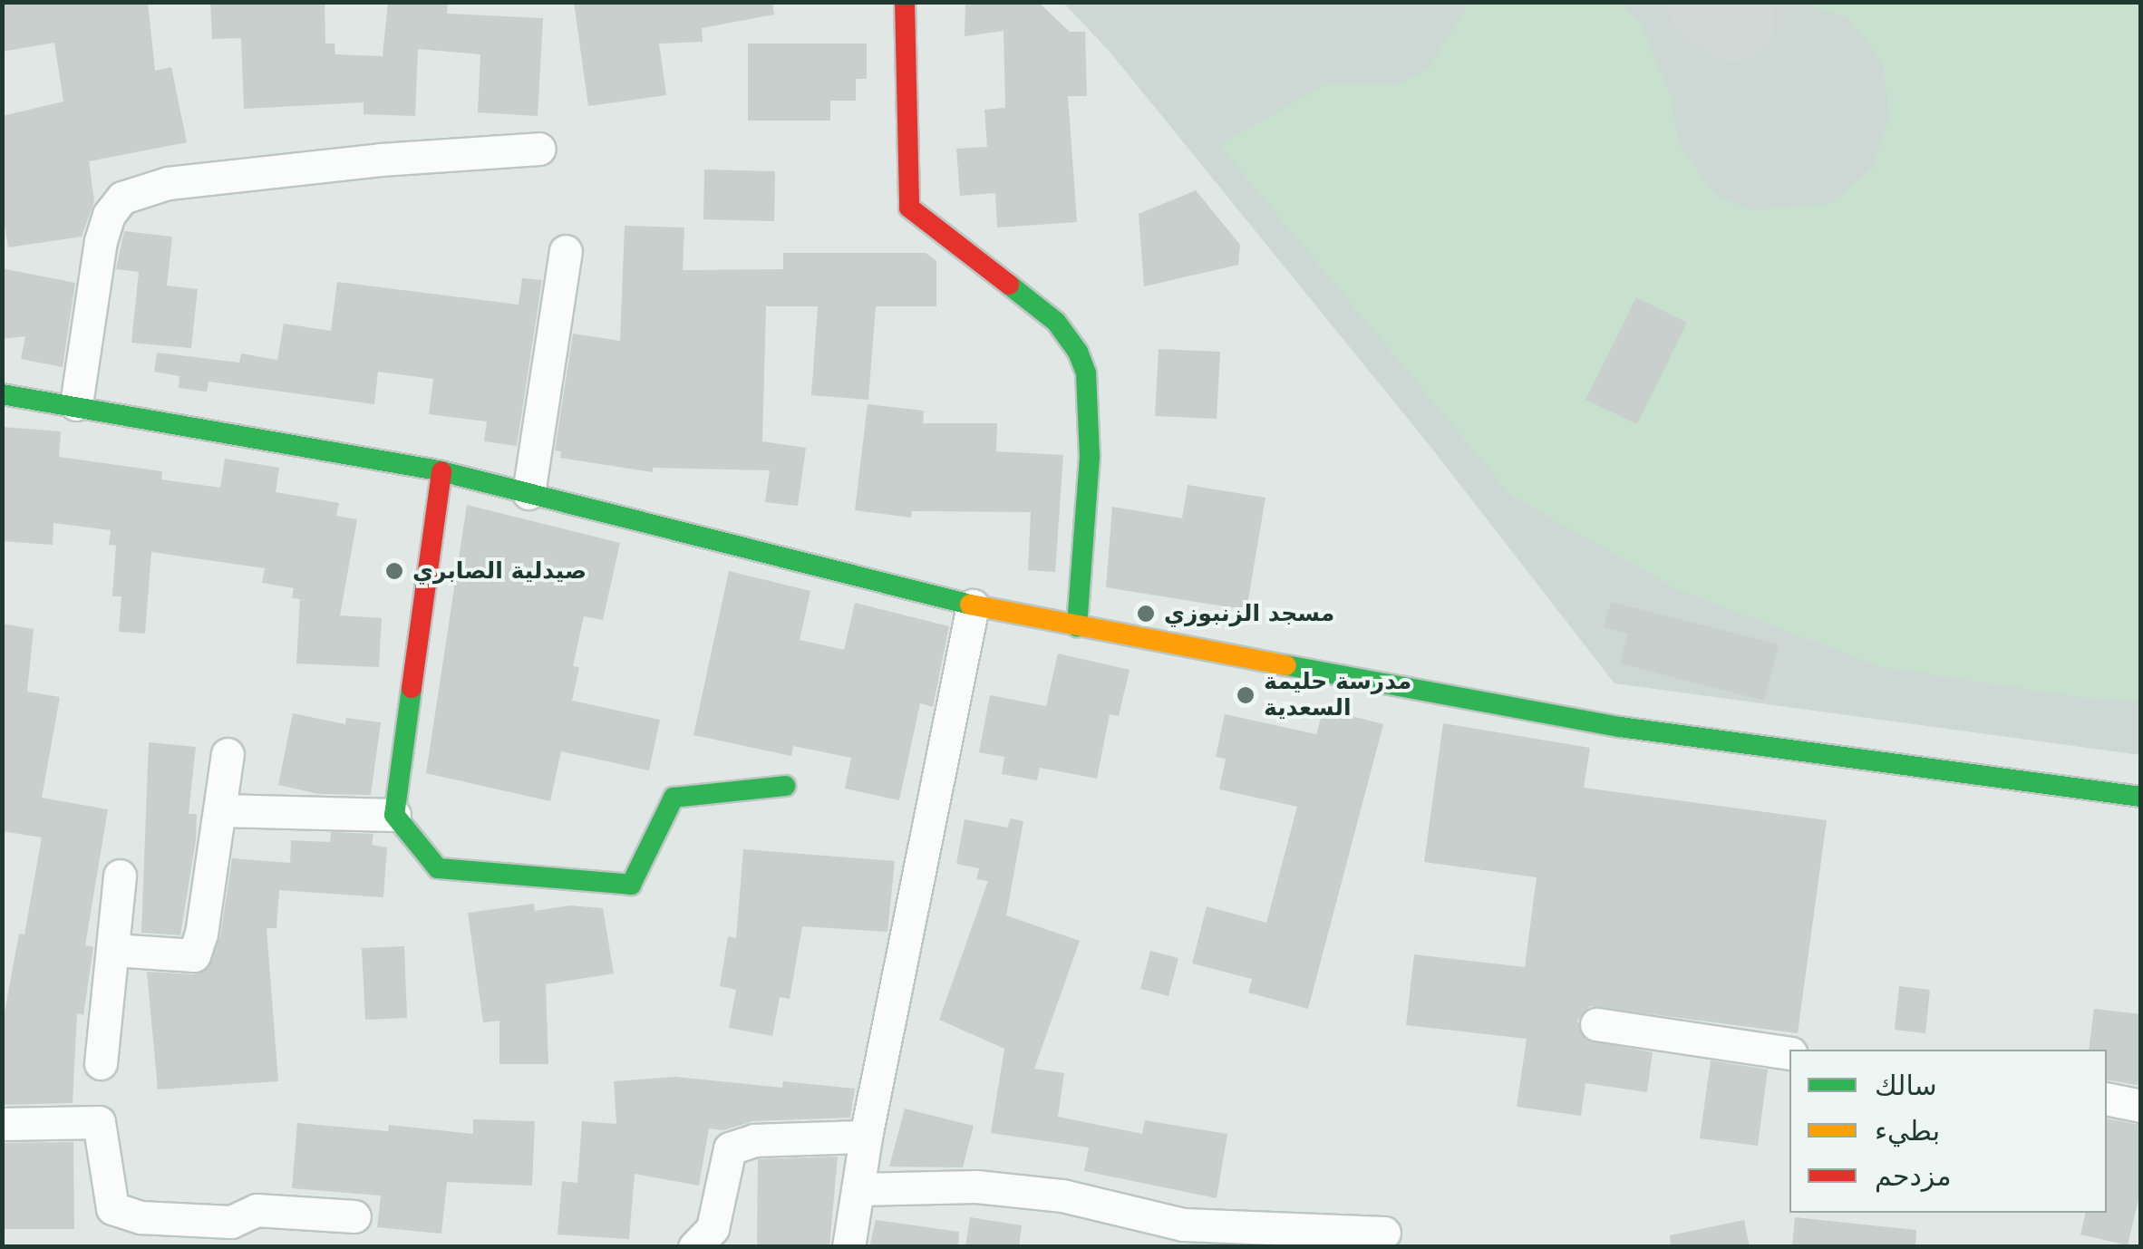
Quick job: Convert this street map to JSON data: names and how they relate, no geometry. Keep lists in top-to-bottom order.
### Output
{
  "places": ["صيدلية الصابري", "مسجد الزنبوزي", "مدرسة حليمة السعدية"],
  "legend": ["سالك", "بطيء", "مزدحم"]
}
